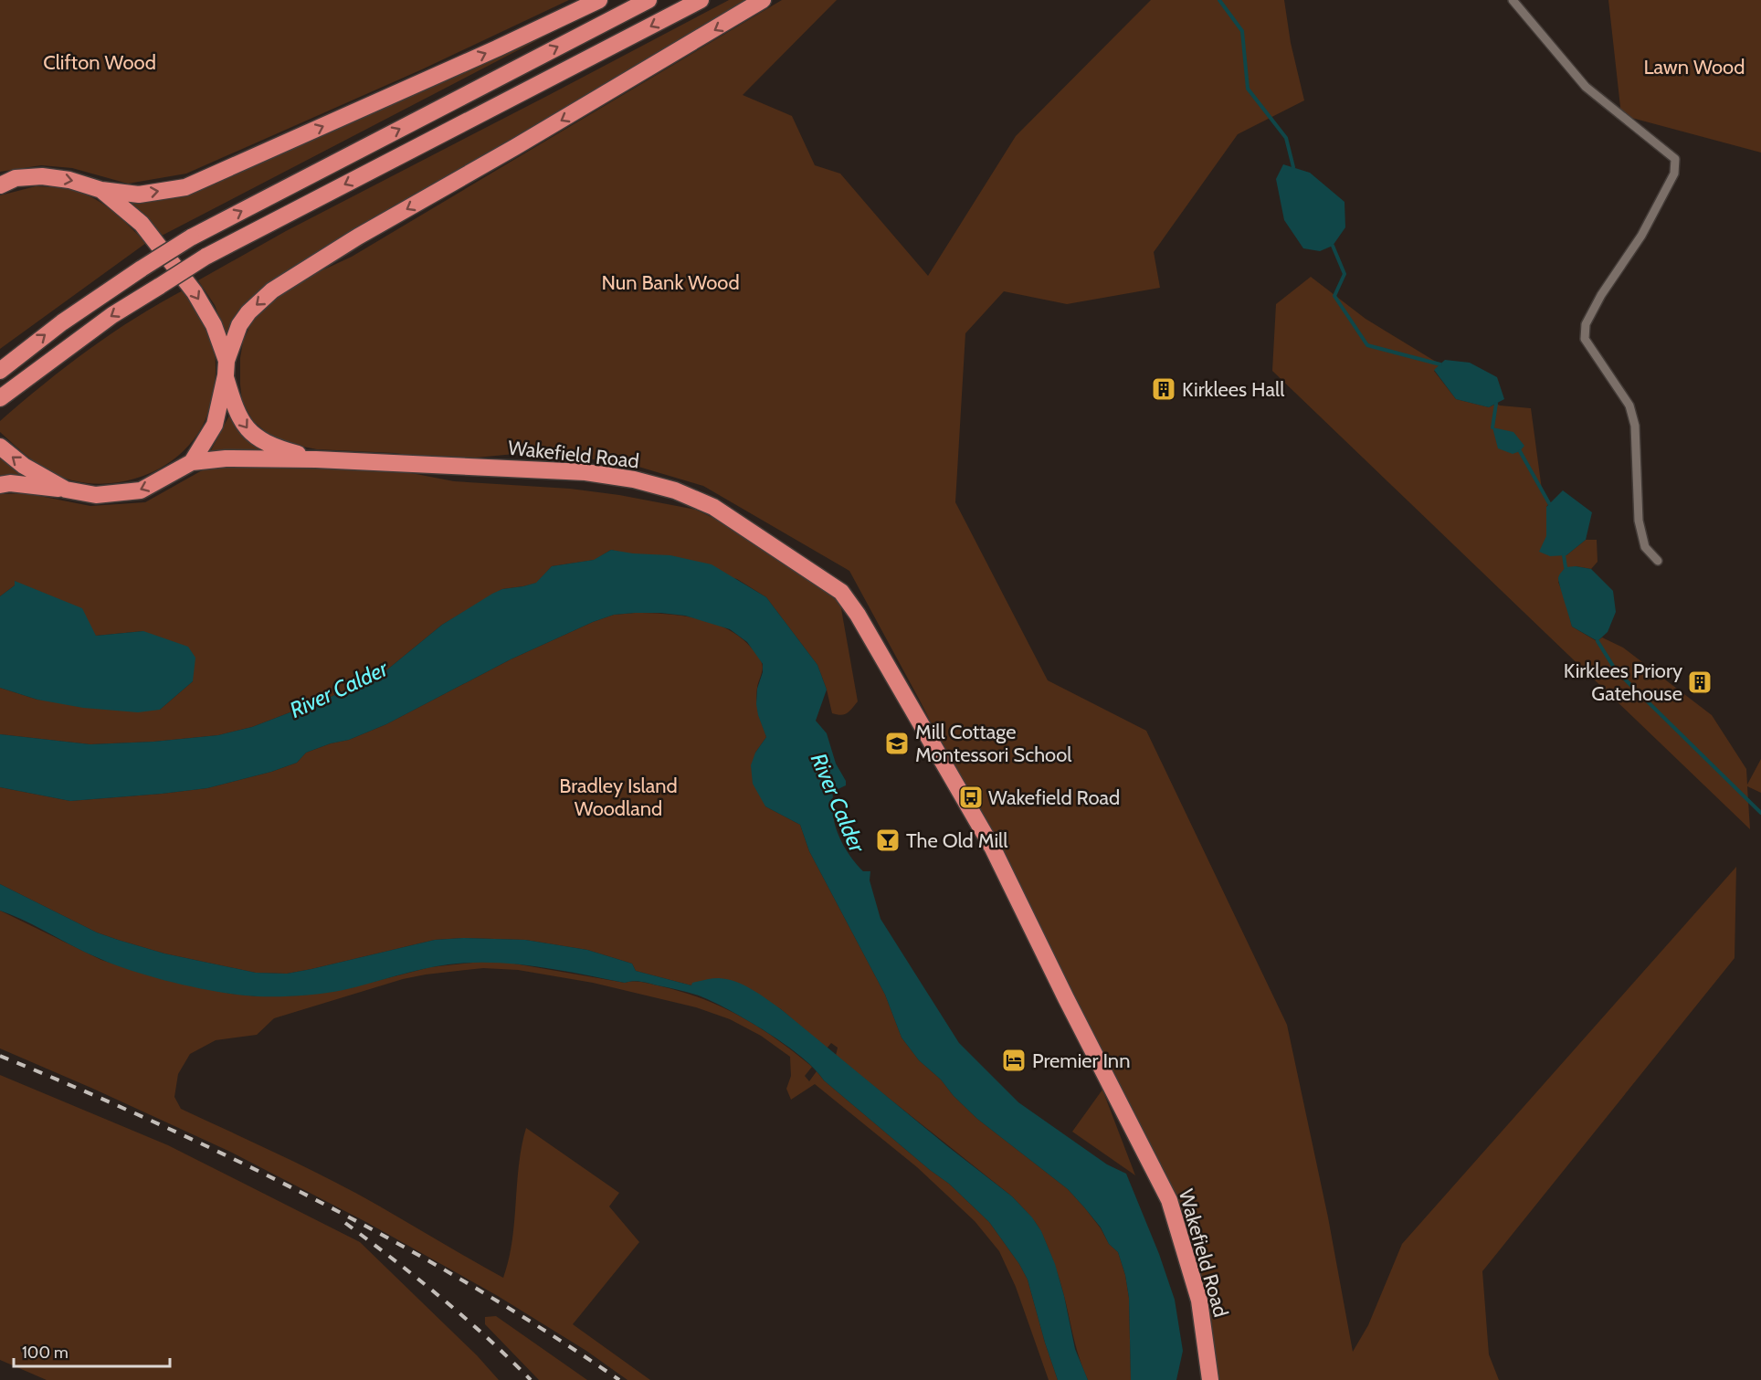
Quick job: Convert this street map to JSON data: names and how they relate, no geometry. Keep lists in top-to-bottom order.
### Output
{
  "streets": {
    "highway": ["Wakefield Road"]
  },
  "water": ["River Calder"],
  "parks": [
    "Clifton Wood",
    "Lawn Wood",
    "Nun Bank Wood",
    "Bradley Island Woodland"
  ],
  "places": {
    "building": ["Kirklees Hall", "Kirklees Priory Gatehouse"],
    "school or university": ["Mill Cottage Montessori School"],
    "bus stop": ["Wakefield Road"],
    "bar": ["The Old Mill"],
    "hotel": ["Premier Inn"]
  },
  "scale_bar": "100 m"
}
